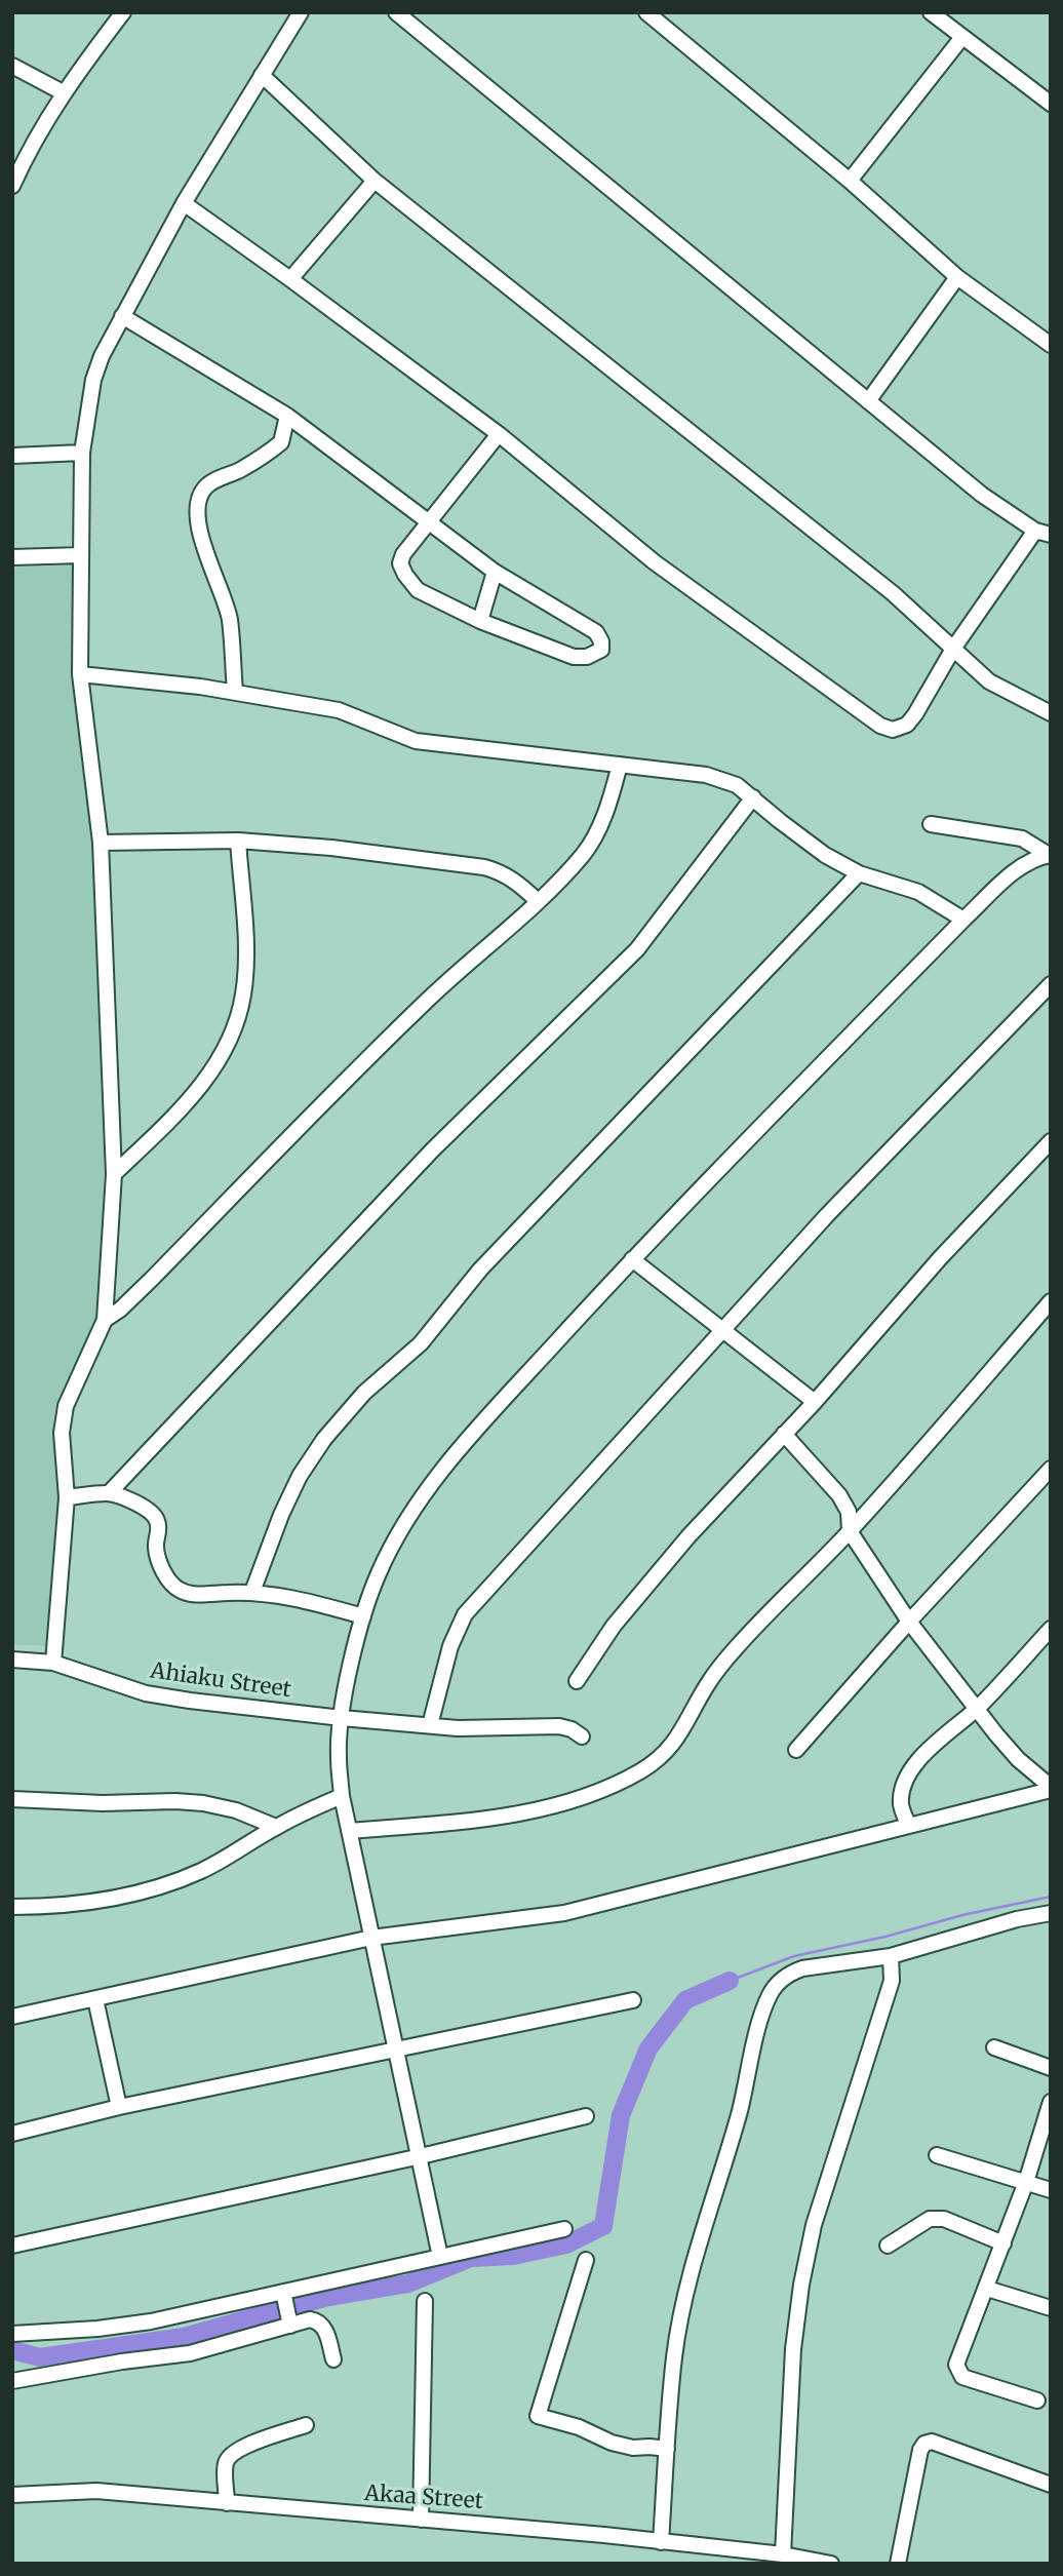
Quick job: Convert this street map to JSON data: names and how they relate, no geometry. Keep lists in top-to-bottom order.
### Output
{
  "streets": {
    "street": ["Ahiaku Street", "Akaa Street"]
  }
}
